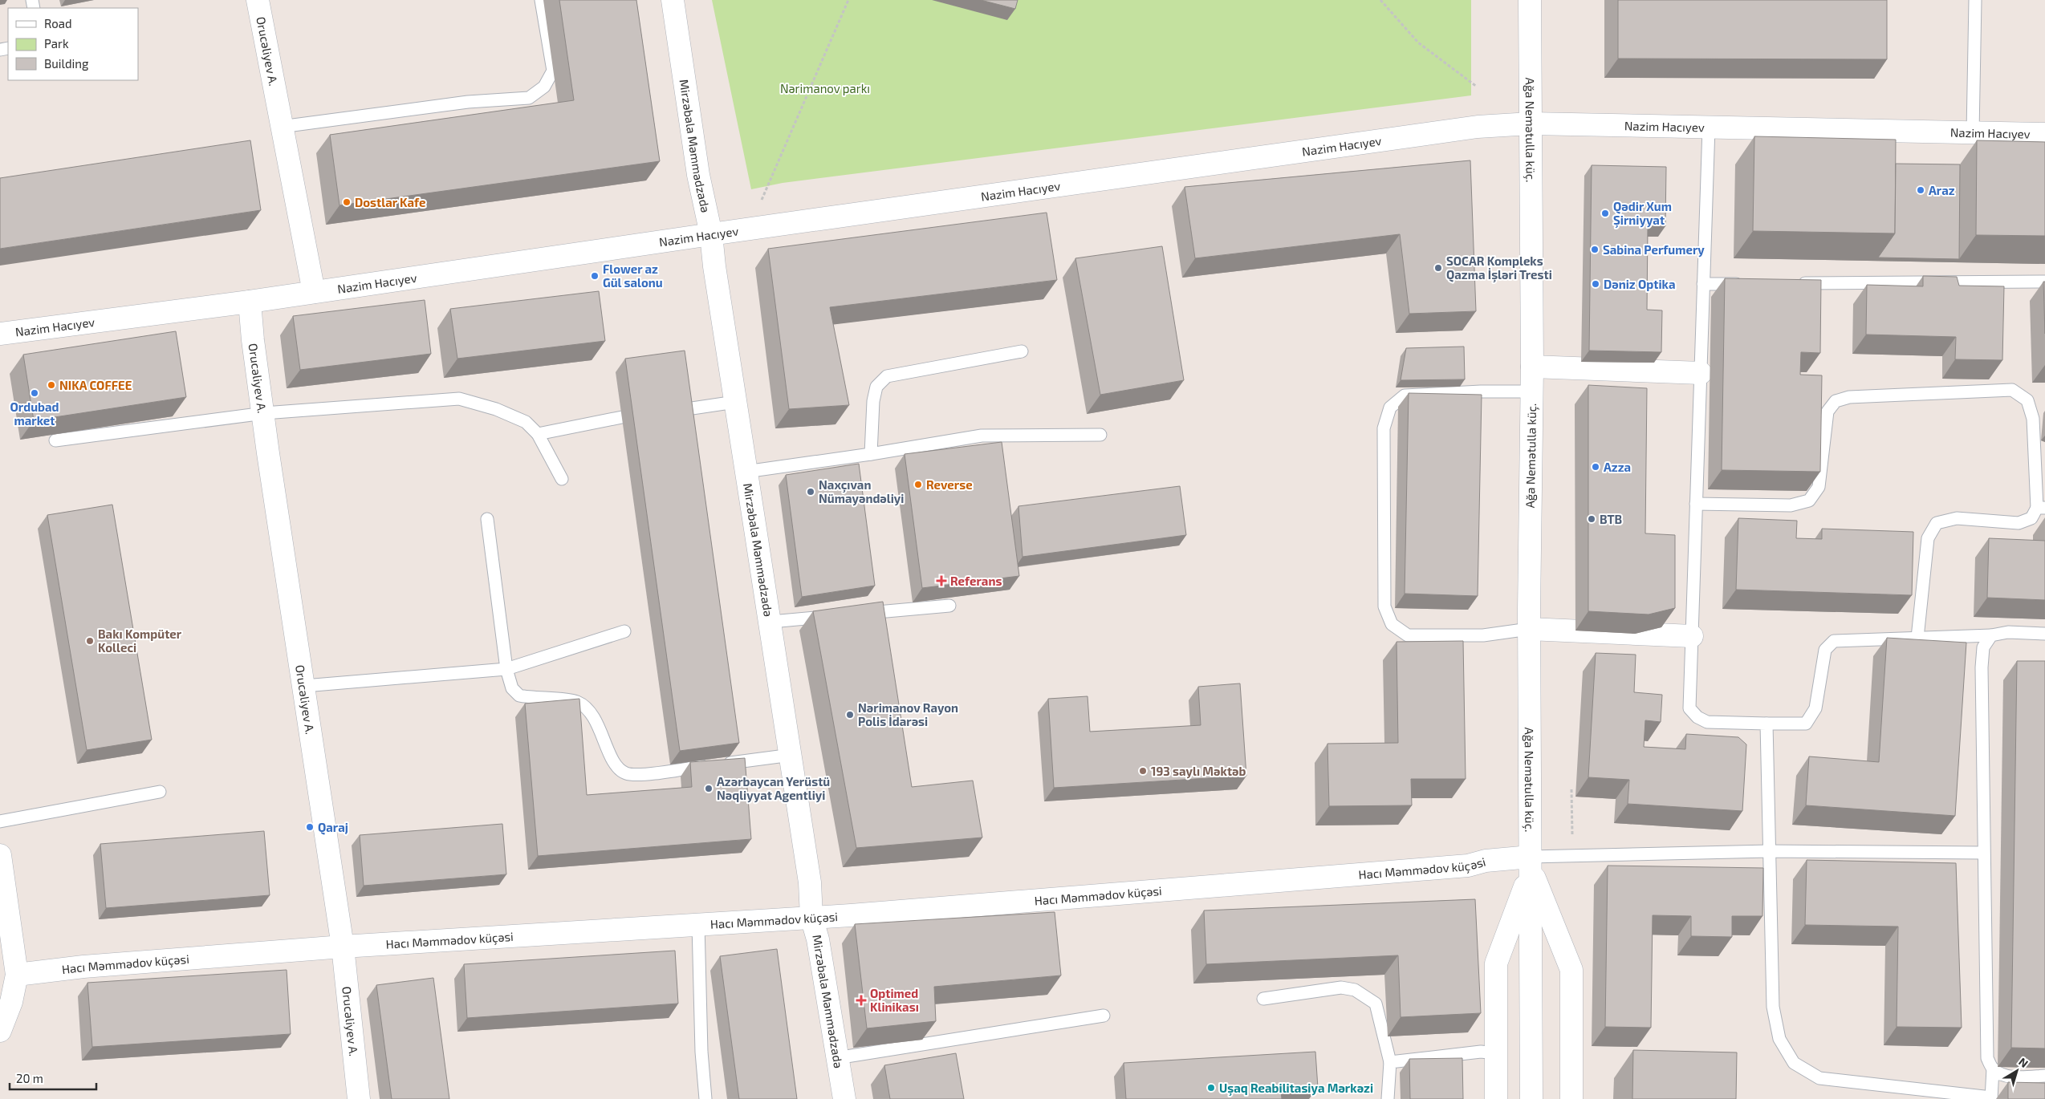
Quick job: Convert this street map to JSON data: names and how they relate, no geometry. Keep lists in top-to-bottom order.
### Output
{
  "streets": {
    "street": [
      "Orucəliyev A.",
      "Nazim Hacıyev",
      "Ağa Nemətulla küç.",
      "Mirzəbala Məmmədzadə",
      "Hacı Məmmədov küçəsi"
    ]
  },
  "crossings": [
    ["Orucəliyev A.", "Nazim Hacıyev"],
    ["Orucəliyev A.", "Hacı Məmmədov küçəsi"],
    ["Nazim Hacıyev", "Ağa Nemətulla küç."],
    ["Nazim Hacıyev", "Mirzəbala Məmmədzadə"],
    ["Ağa Nemətulla küç.", "Hacı Məmmədov küçəsi"],
    ["Mirzəbala Məmmədzadə", "Hacı Məmmədov küçəsi"]
  ],
  "parks": ["Nərimanov parkı"],
  "places": {
    "other": [
      "Araz",
      "Dostlar Kafe",
      "Qədir Xum Şirniyyat",
      "Sabina Perfumery",
      "SOCAR Kompleks Qazma İşləri Tresti",
      "Flower az Gül salonu",
      "Dəniz Optika",
      "NIKA COFFEE",
      "Ordubad market",
      "Azza",
      "Reverse",
      "Naxçıvan Nümayəndəliyi",
      "BTB",
      "Bakı Kompüter Kolleci",
      "Nərimanov Rayon Polis İdarəsi",
      "193 saylı Məktəb",
      "Azərbaycan Yerüstü Nəqliyyat Agentliyi",
      "Qaraj",
      "Uşaq Reabilitasiya Mərkəzi"
    ],
    "health": ["Referans", "Optimed Klinikası"]
  },
  "legend": ["Road", "Park", "Building"],
  "scale_bar": "20 m",
  "north": "top right"
}
